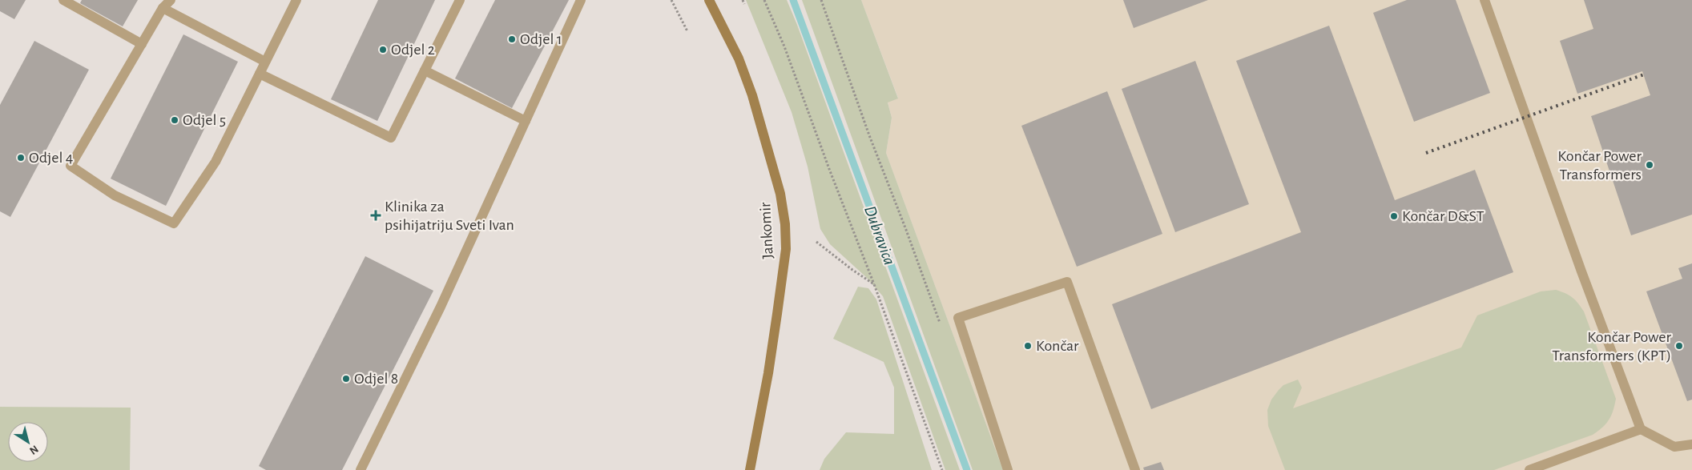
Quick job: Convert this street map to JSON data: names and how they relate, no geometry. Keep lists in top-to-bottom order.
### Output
{
  "streets": {
    "street": ["Jankomir"]
  },
  "water": ["Dubravica"],
  "places": {
    "other": [
      "Odjel 1",
      "Odjel 2",
      "Odjel 5",
      "Odjel 4",
      "Končar Power Transformers",
      "Končar D&ST",
      "Končar",
      "Končar Power Transformers (KPT)",
      "Odjel 8"
    ],
    "health": ["Klinika za psihijatriju Sveti Ivan"]
  },
  "north": "bottom right"
}
